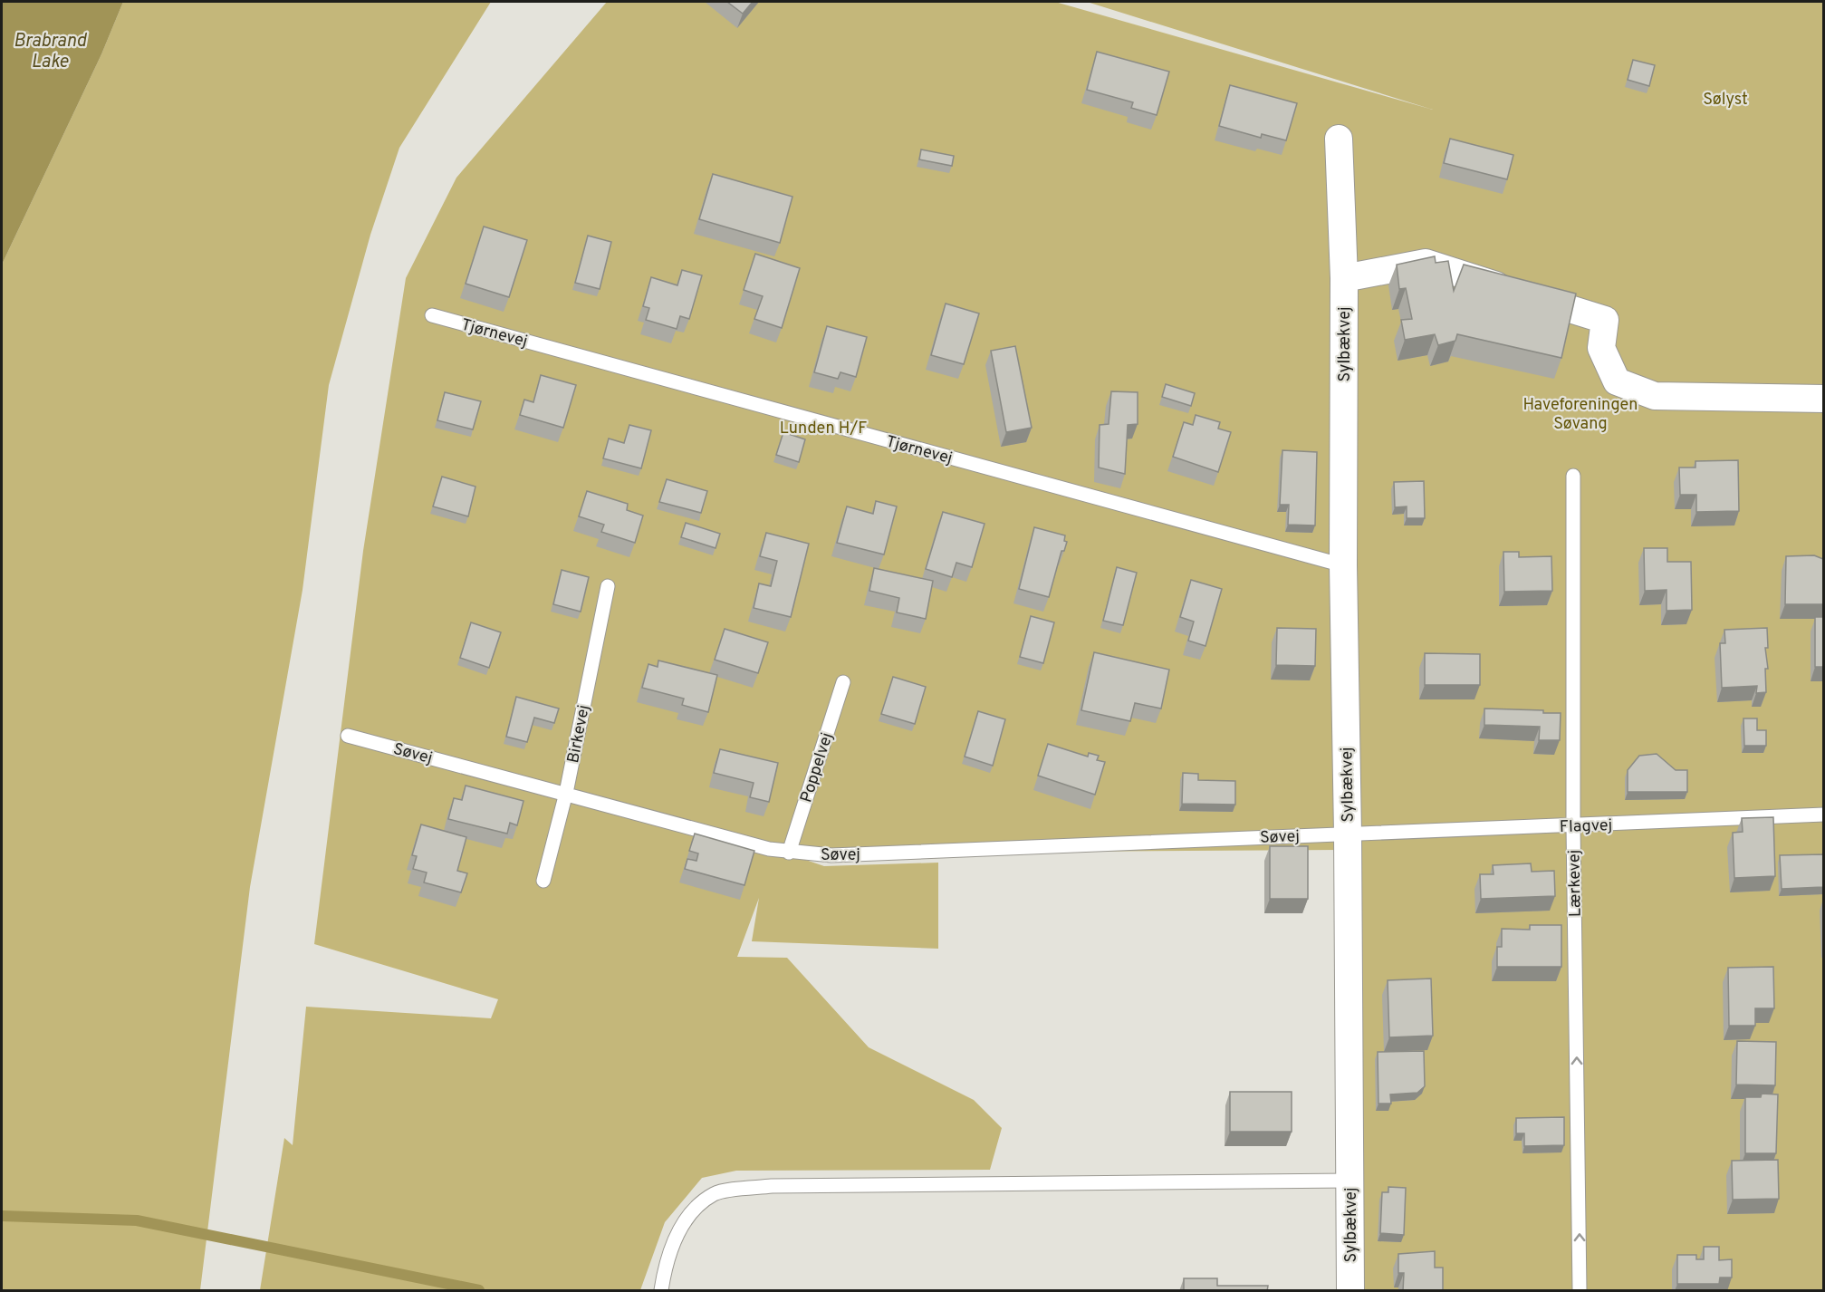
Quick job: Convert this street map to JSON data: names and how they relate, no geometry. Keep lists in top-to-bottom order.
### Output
{
  "streets": {
    "street": ["Sylbækvej"],
    "lane": [
      "Tjørnevej",
      "Birkevej",
      "Søvej",
      "Poppelvej",
      "Flagvej",
      "Lærkevej"
    ]
  },
  "crossings": [
    ["Tjørnevej", "Sylbækvej"],
    ["Sylbækvej", "Søvej"],
    ["Sylbækvej", "Flagvej"],
    ["Birkevej", "Søvej"],
    ["Søvej", "Poppelvej"],
    ["Søvej", "Flagvej"],
    ["Flagvej", "Lærkevej"]
  ],
  "one_way": ["Lærkevej"],
  "water": ["Brabrand Lake"],
  "parks": ["Sølyst", "Haveforeningen Søvang", "Lunden H/F"]
}
